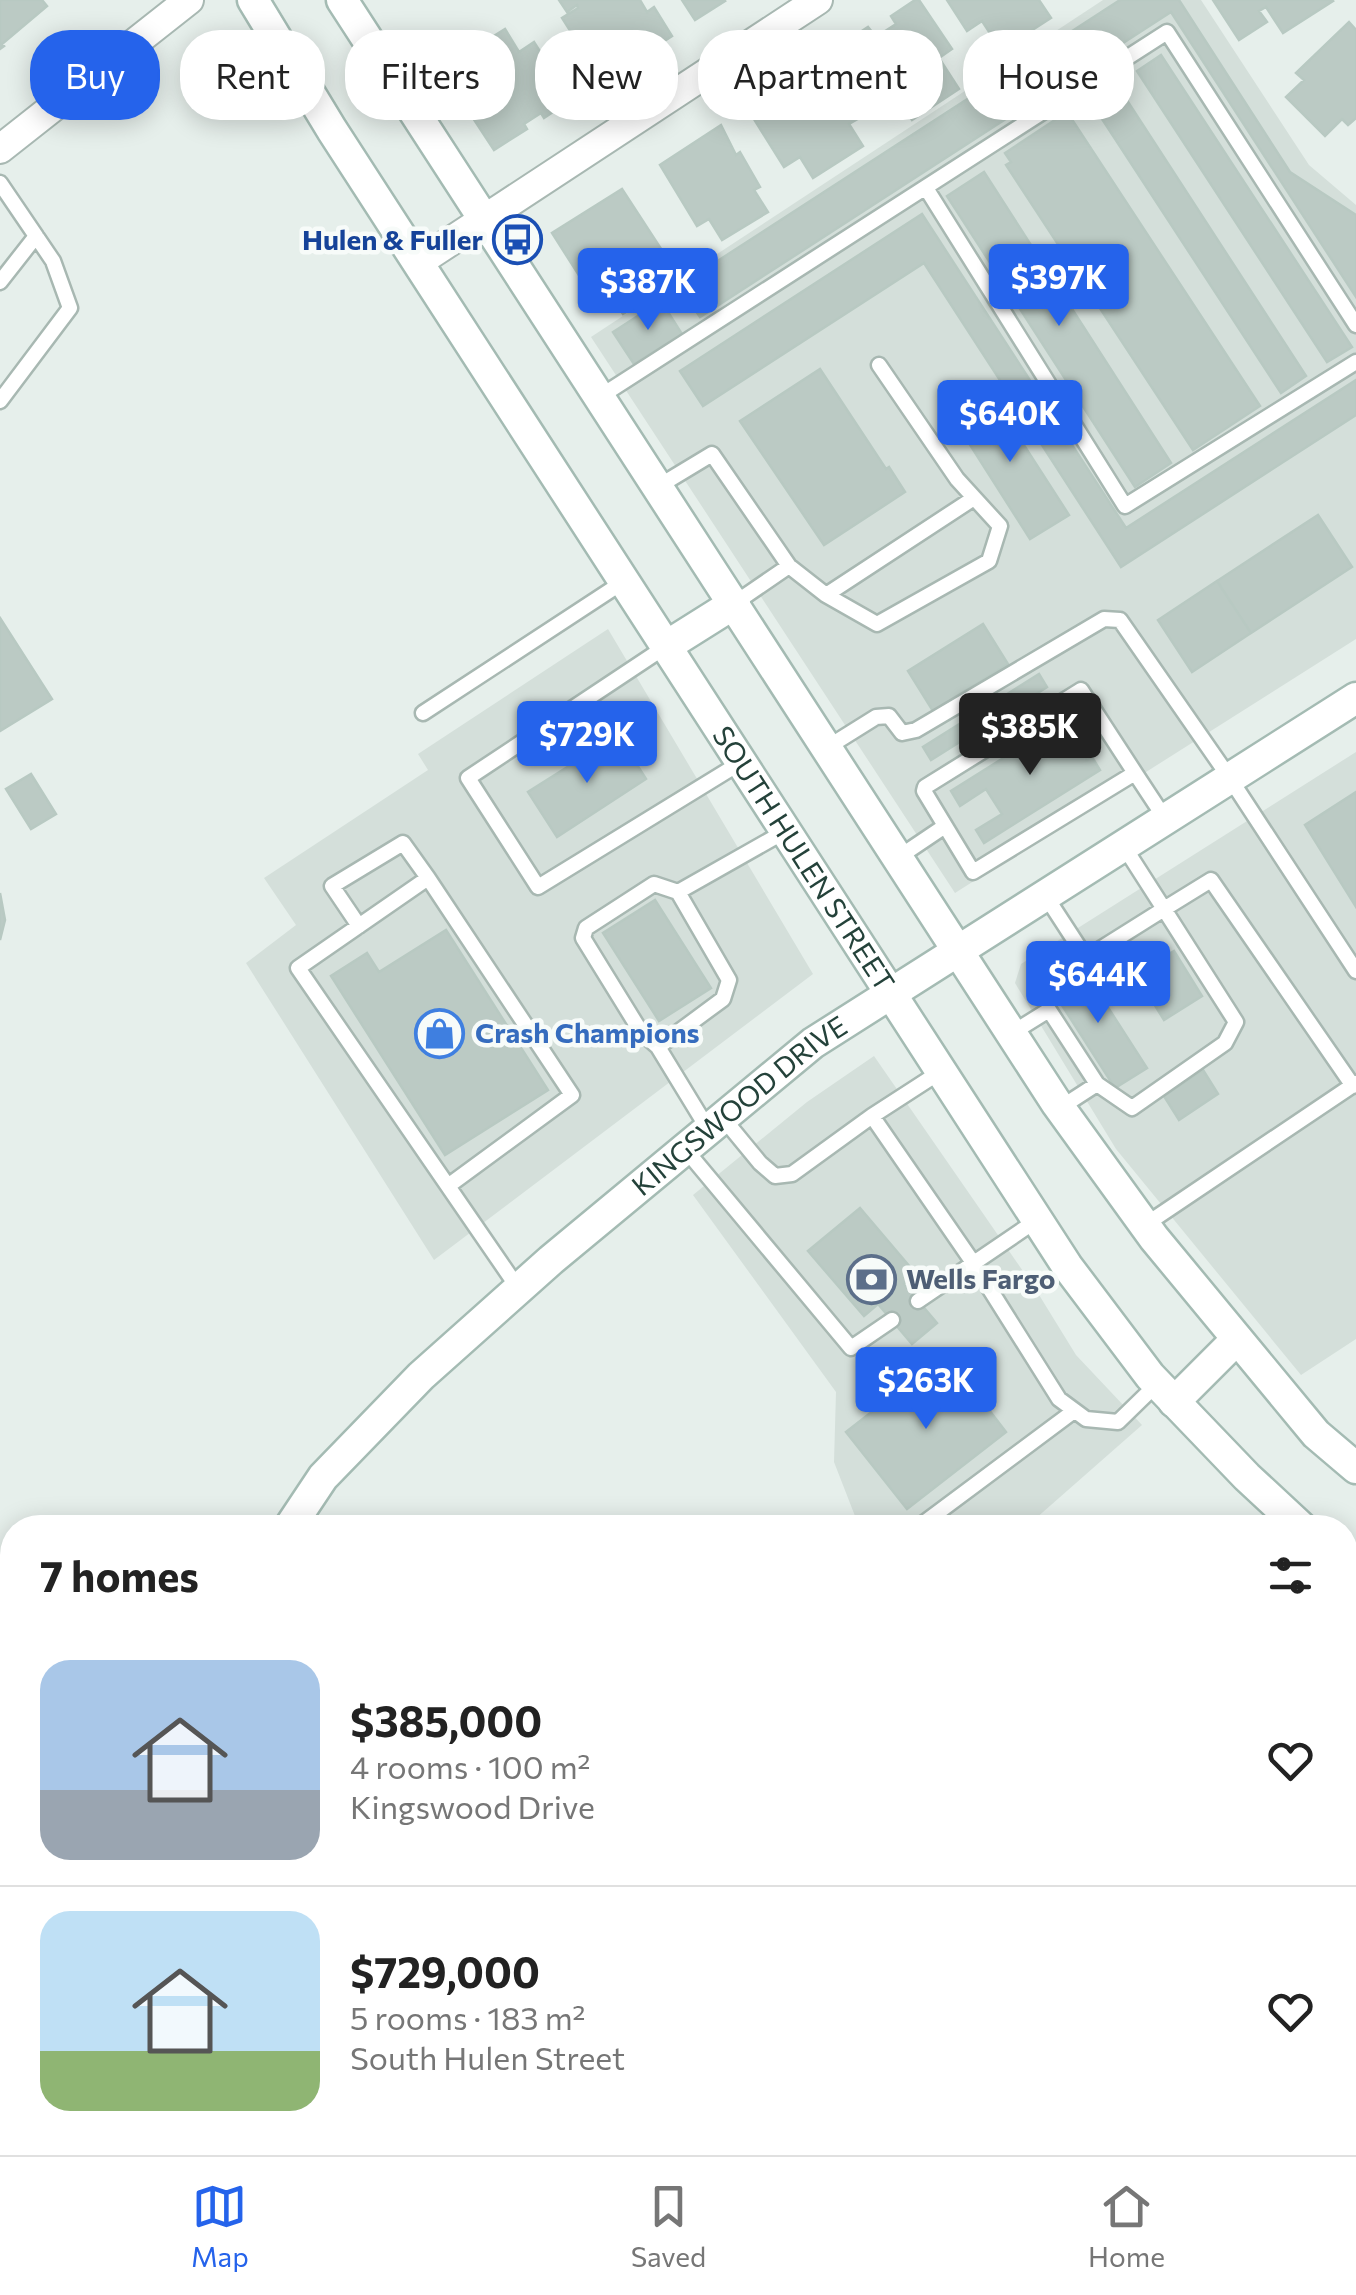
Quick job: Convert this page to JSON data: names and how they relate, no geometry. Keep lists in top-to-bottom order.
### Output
{
  "streets": {
    "main road": ["SOUTH HULEN STREET", "KINGSWOOD DRIVE"]
  },
  "crossings": [
    ["SOUTH HULEN STREET", "KINGSWOOD DRIVE"]
  ],
  "places": {
    "bus stop": ["Hulen & Fuller"],
    "shop": ["Crash Champions"],
    "bank": ["Wells Fargo"]
  },
  "page": {
    "chip": [
      "Buy",
      "Rent",
      "Filters",
      "New",
      "Apartment",
      "House"
    ],
    "price": [
      "$397K",
      "$387K",
      "$640K",
      "$385K",
      "$729K",
      "$644K",
      "$263K"
    ],
    "heading": "7 homes",
    "list": [
      {
        "name": "$385,000",
        "note": "4 rooms · 100 m² · Kingswood Drive"
      },
      {
        "name": "$729,000",
        "note": "5 rooms · 183 m² · South Hulen Street"
      }
    ],
    "tabs": ["Map", "Saved", "Home"]
  }
}
